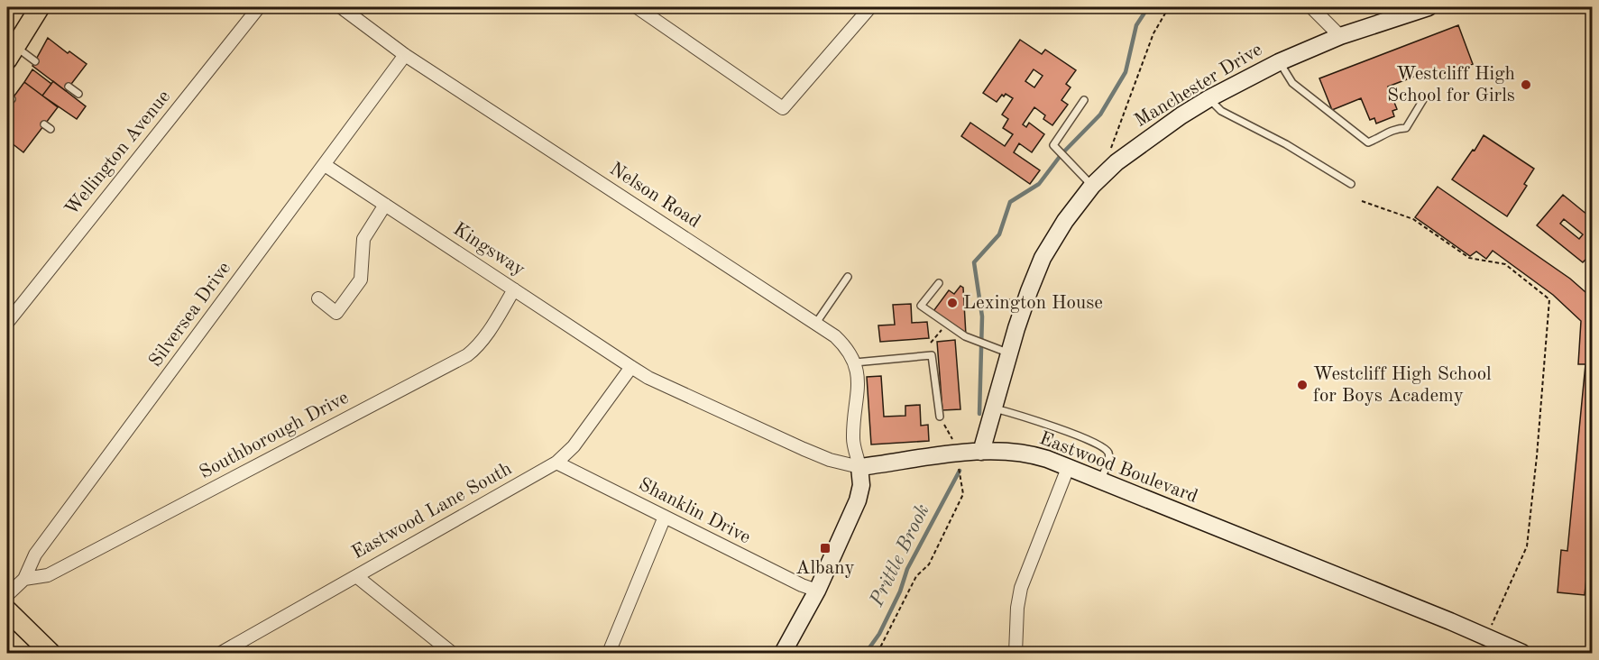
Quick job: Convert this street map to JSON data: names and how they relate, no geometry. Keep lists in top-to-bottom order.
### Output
{
  "streets": {
    "street": [
      "Manchester Drive",
      "Wellington Avenue",
      "Nelson Road",
      "Kingsway",
      "Silversea Drive",
      "Southborough Drive",
      "Eastwood Boulevard",
      "Eastwood Lane South",
      "Shanklin Drive"
    ]
  },
  "crossings": [
    ["Manchester Drive", "Eastwood Boulevard"],
    ["Nelson Road", "Silversea Drive"],
    ["Nelson Road", "Eastwood Boulevard"],
    ["Kingsway", "Silversea Drive"],
    ["Kingsway", "Southborough Drive"],
    ["Kingsway", "Eastwood Boulevard"],
    ["Kingsway", "Eastwood Lane South"],
    ["Silversea Drive", "Southborough Drive"],
    ["Eastwood Boulevard", "Eastwood Lane South"],
    ["Eastwood Lane South", "Shanklin Drive"]
  ],
  "water": ["Prittle Brook"],
  "places": {
    "other": ["Westcliff High School for Girls", "Lexington House", "Westcliff High School for Boys Academy"],
    "transit": ["Albany"]
  }
}
